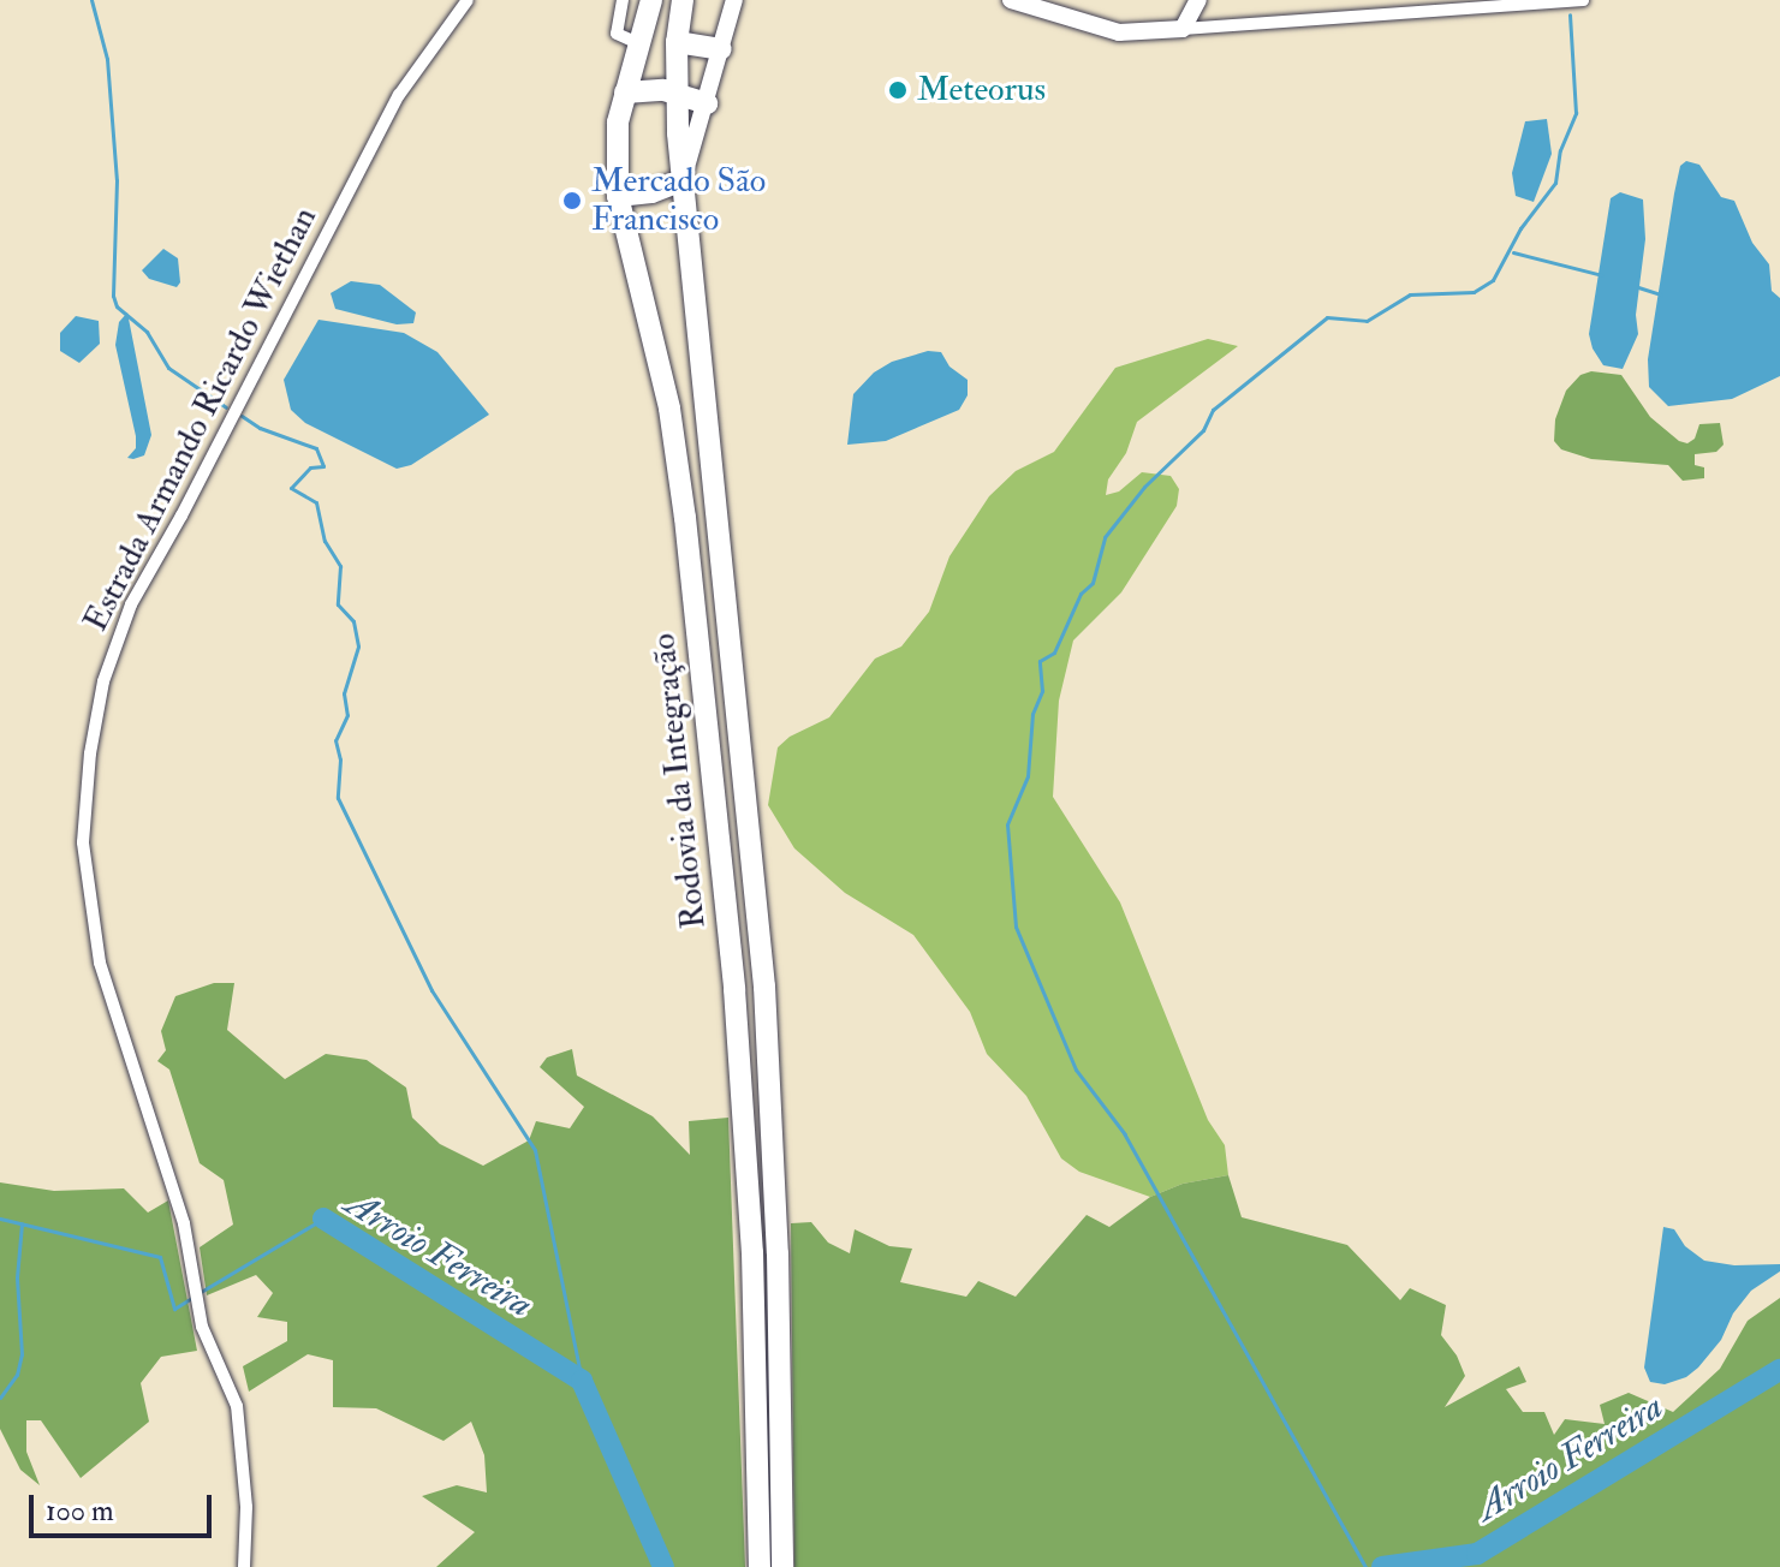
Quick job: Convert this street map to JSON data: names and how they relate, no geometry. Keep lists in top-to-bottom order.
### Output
{
  "streets": {
    "highway": ["Rodovia da Integração"],
    "street": ["Estrada Armando Ricardo Wiethan"]
  },
  "water": ["Arroio Ferreira"],
  "places": ["Meteorus", "Mercado São Francisco"],
  "scale_bar": "100 m"
}
